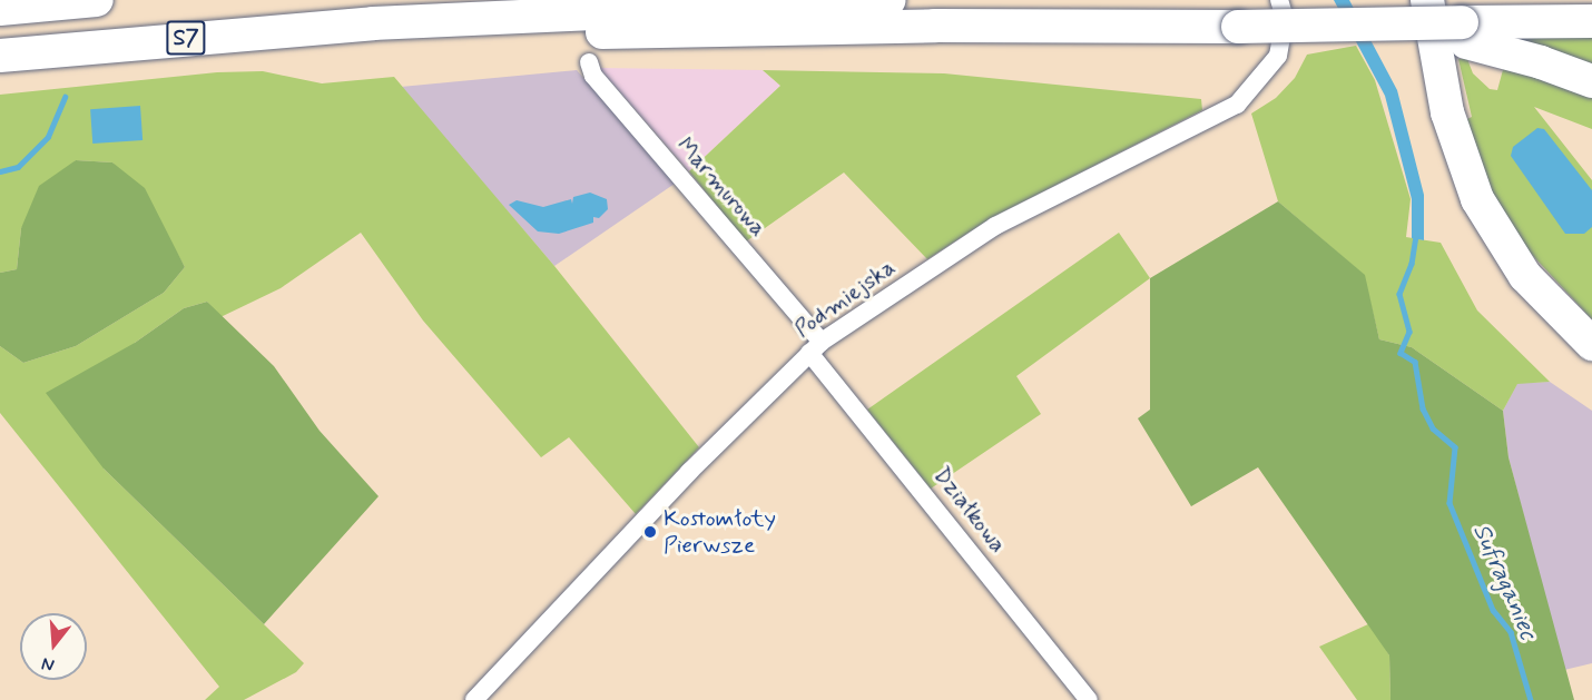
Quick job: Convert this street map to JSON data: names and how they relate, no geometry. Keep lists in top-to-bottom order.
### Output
{
  "streets": {
    "highway": ["S7"],
    "street": ["Marmurowa", "Podmiejska", "Działkowa"]
  },
  "crossings": [
    ["Marmurowa", "Podmiejska"],
    ["Marmurowa", "Działkowa"],
    ["Podmiejska", "Działkowa"]
  ],
  "water": ["Sufraganiec"],
  "places": ["Kostomłoty Pierwsze"],
  "north": "bottom"
}
